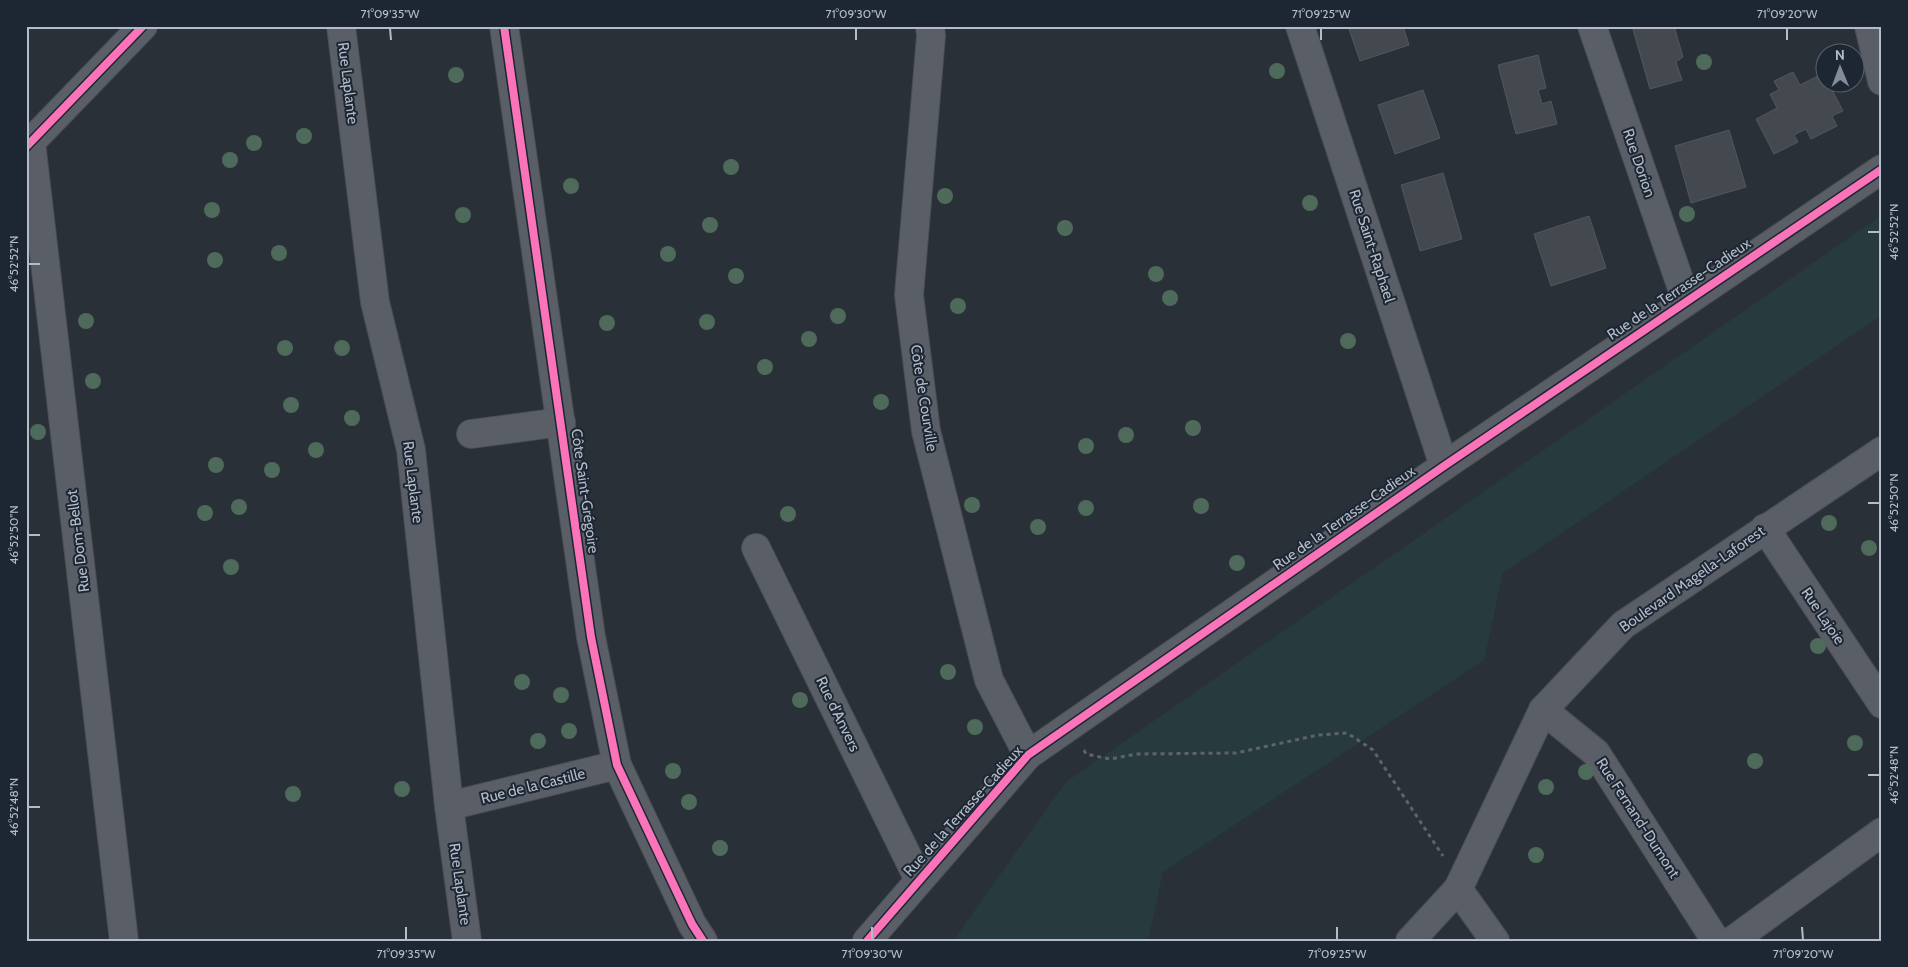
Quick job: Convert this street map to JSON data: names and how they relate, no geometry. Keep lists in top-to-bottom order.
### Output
{
  "streets": {
    "street": [
      "Rue Laplante",
      "Rue Dorion",
      "Rue Saint-Raphael",
      "Rue de la Terrasse-Cadieux",
      "Côte de Courville",
      "Côte Saint-Grégoire",
      "Rue Dom-Bellot",
      "Boulevard Magella-Laforest",
      "Rue Lajoie",
      "Rue d'Anvers",
      "Rue de la Castille",
      "Rue Fernand-Dumont"
    ]
  },
  "crossings": [
    ["Rue Laplante", "Rue de la Castille"],
    ["Rue Dorion", "Rue de la Terrasse-Cadieux"],
    ["Rue Saint-Raphael", "Rue de la Terrasse-Cadieux"],
    ["Rue de la Terrasse-Cadieux", "Côte de Courville"],
    ["Rue de la Terrasse-Cadieux", "Rue d'Anvers"],
    ["Côte Saint-Grégoire", "Rue de la Castille"],
    ["Boulevard Magella-Laforest", "Rue Lajoie"],
    ["Boulevard Magella-Laforest", "Rue Fernand-Dumont"]
  ],
  "north": "top",
  "coordinates": [
    "71°09'35\"W",
    "71°09'30\"W",
    "71°09'25\"W",
    "71°09'20\"W",
    "46°52'52\"N",
    "46°52'50\"N",
    "46°52'48\"N"
  ]
}
